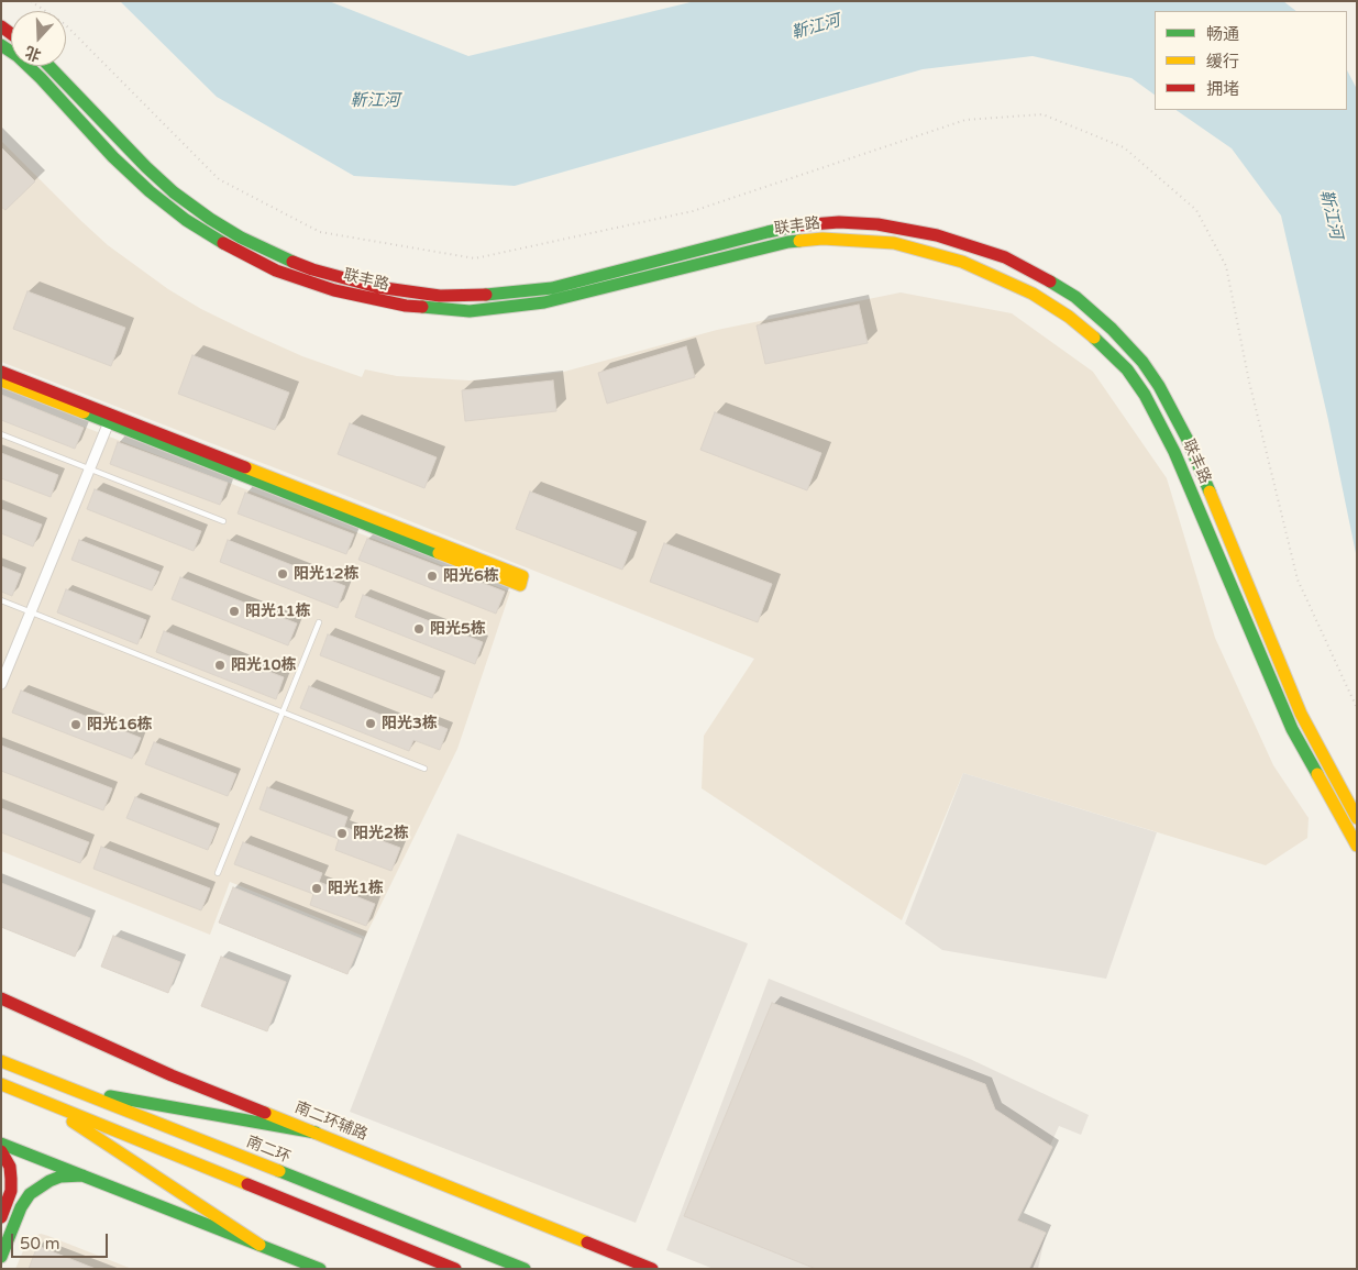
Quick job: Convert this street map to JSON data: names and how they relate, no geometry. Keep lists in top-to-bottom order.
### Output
{
  "streets": {
    "main road": ["联丰路", "南二环辅路", "南二环"]
  },
  "water": ["靳江河"],
  "places": [
    "阳光12栋",
    "阳光6栋",
    "阳光11栋",
    "阳光5栋",
    "阳光10栋",
    "阳光3栋",
    "阳光16栋",
    "阳光2栋",
    "阳光1栋"
  ],
  "legend": ["畅通", "缓行", "拥堵"],
  "scale_bar": "50 m",
  "north": "bottom"
}
